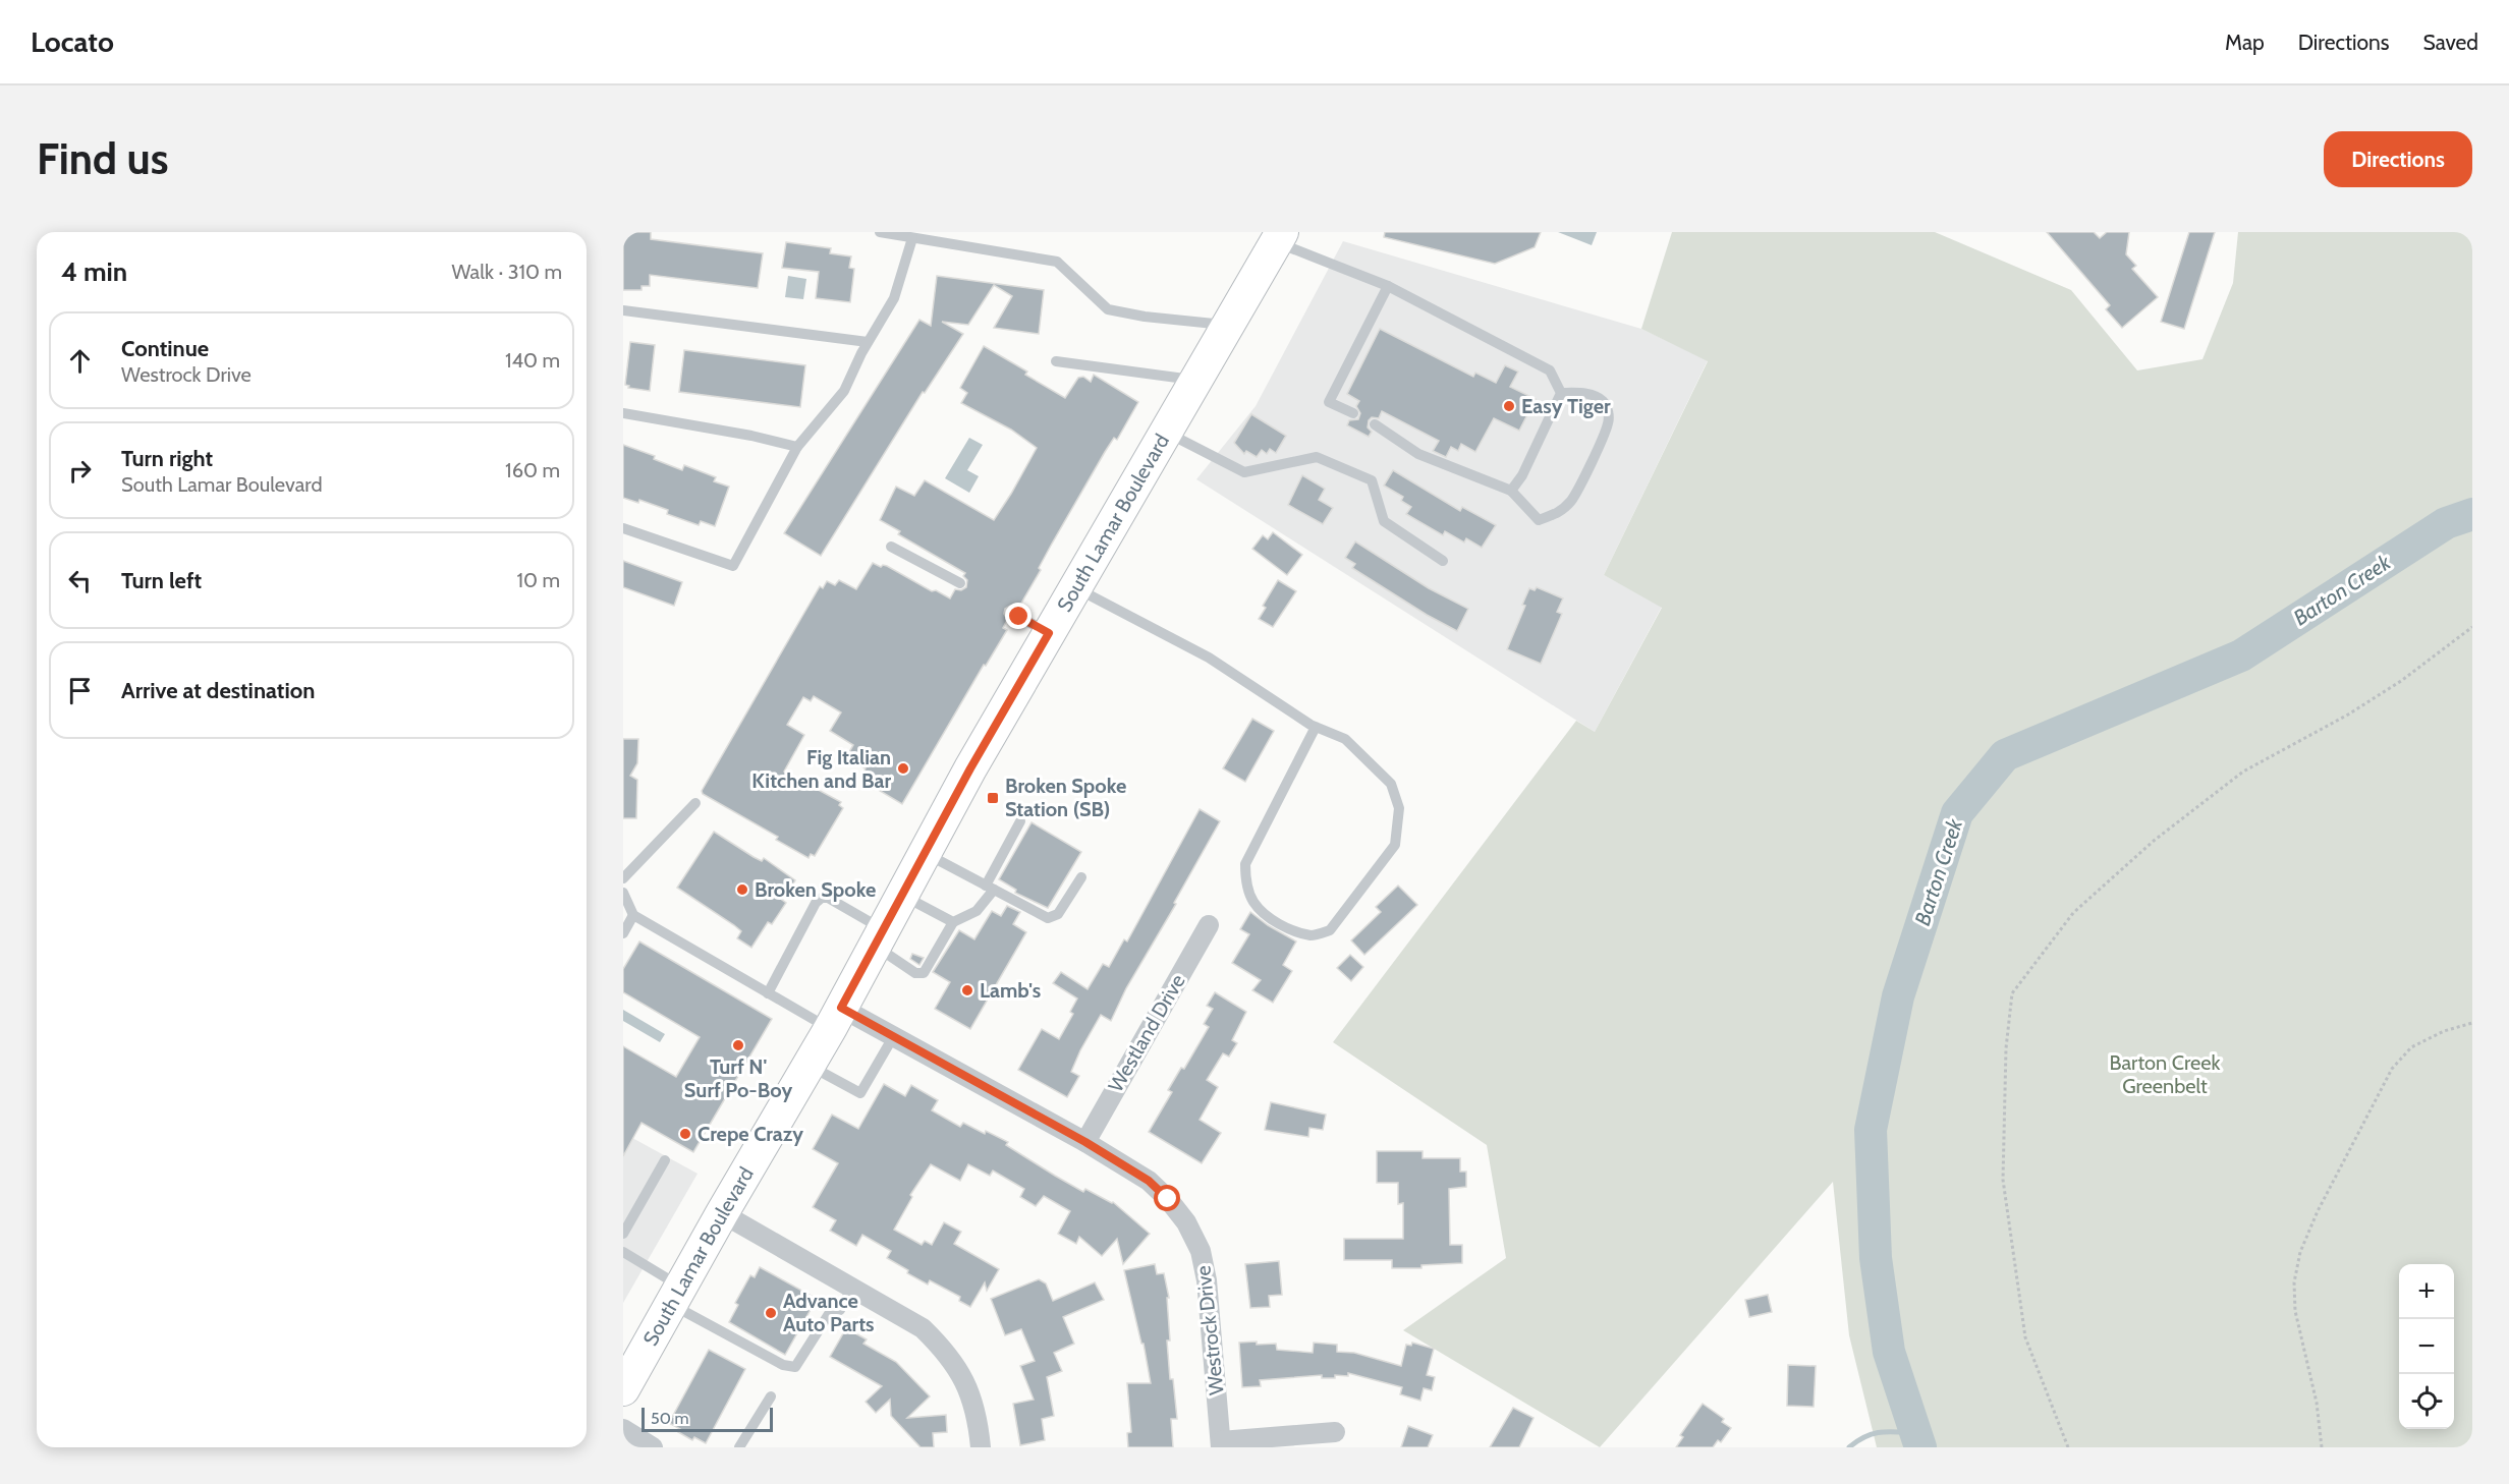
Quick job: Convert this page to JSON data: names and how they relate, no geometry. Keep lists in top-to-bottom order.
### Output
{
  "streets": {
    "main road": ["South Lamar Boulevard"],
    "street": ["Westland Drive", "Westrock Drive"]
  },
  "crossings": [
    ["South Lamar Boulevard", "Westrock Drive"],
    ["Westland Drive", "Westrock Drive"]
  ],
  "water": ["Barton Creek"],
  "parks": ["Barton Creek Greenbelt"],
  "places": {
    "other": [
      "Easy Tiger",
      "Fig Italian Kitchen and Bar",
      "Broken Spoke",
      "Lamb's",
      "Turf N' Surf Po-Boy",
      "Crepe Crazy",
      "Advance Auto Parts"
    ],
    "transit": ["Broken Spoke Station (SB)"]
  },
  "scale_bar": "50 m",
  "page": {
    "header": "Locato",
    "nav": ["Map", "Directions", "Saved"],
    "buttons": "Directions",
    "title": "Find us",
    "heading": ["4 min", "Walk · 310 m"],
    "list": [
      ["Continue", "Westrock Drive", "140 m"],
      ["Turn right", "South Lamar Boulevard", "160 m"],
      ["Turn left", "10 m"],
      "Arrive at destination"
    ],
    "map_buttons": ["+", "−"],
    "scale": "50 m"
  }
}
